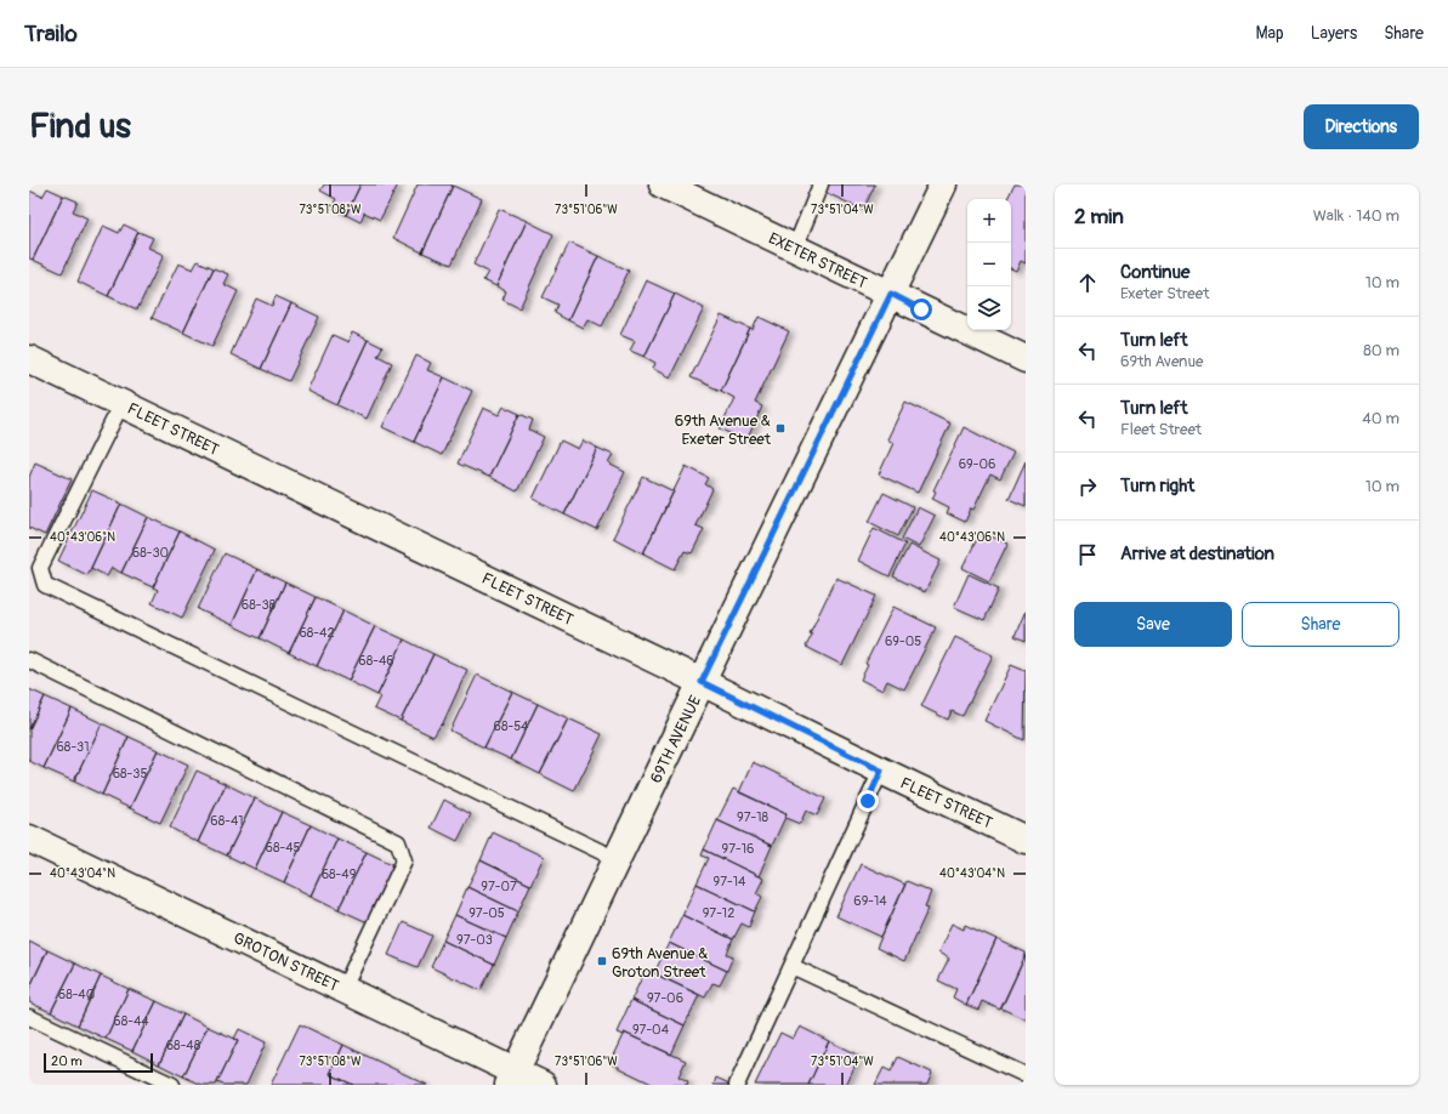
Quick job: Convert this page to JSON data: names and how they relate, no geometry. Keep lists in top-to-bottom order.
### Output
{
  "streets": {
    "street": [
      "EXETER STREET",
      "FLEET STREET",
      "69TH AVENUE",
      "GROTON STREET"
    ]
  },
  "crossings": [
    ["EXETER STREET", "69TH AVENUE"],
    ["FLEET STREET", "69TH AVENUE"],
    ["69TH AVENUE", "GROTON STREET"]
  ],
  "places": {
    "transit": ["69th Avenue & Exeter Street", "69th Avenue & Groton Street"]
  },
  "house_numbers": [
    "69-06",
    "68-30",
    "68-38",
    "68-42",
    "69-05",
    "68-46",
    "68-54",
    "68-31",
    "68-35",
    "97-18",
    "68-41",
    "68-45",
    "97-16",
    "68-49",
    "97-14",
    "97-07",
    "69-14",
    "97-05",
    "97-12",
    "97-03",
    "68-40",
    "97-06",
    "68-44",
    "97-04",
    "68-48"
  ],
  "scale_bar": "20 m",
  "page": {
    "header": "Trailo",
    "nav": ["Map", "Layers", "Share"],
    "buttons": [
      "Directions",
      ["Save", "Share"]
    ],
    "title": "Find us",
    "heading": ["2 min", "Walk · 140 m"],
    "map_buttons": ["+", "−"],
    "list": [
      ["Continue", "Exeter Street", "10 m"],
      ["Turn left", "69th Avenue", "80 m"],
      ["Turn left", "Fleet Street", "40 m"],
      ["Turn right", "10 m"],
      "Arrive at destination"
    ],
    "scale": "20 m"
  },
  "coordinates": [
    "73°51'08\"W",
    "73°51'06\"W",
    "73°51'04\"W",
    "40°43'06\"N",
    "40°43'04\"N"
  ]
}
